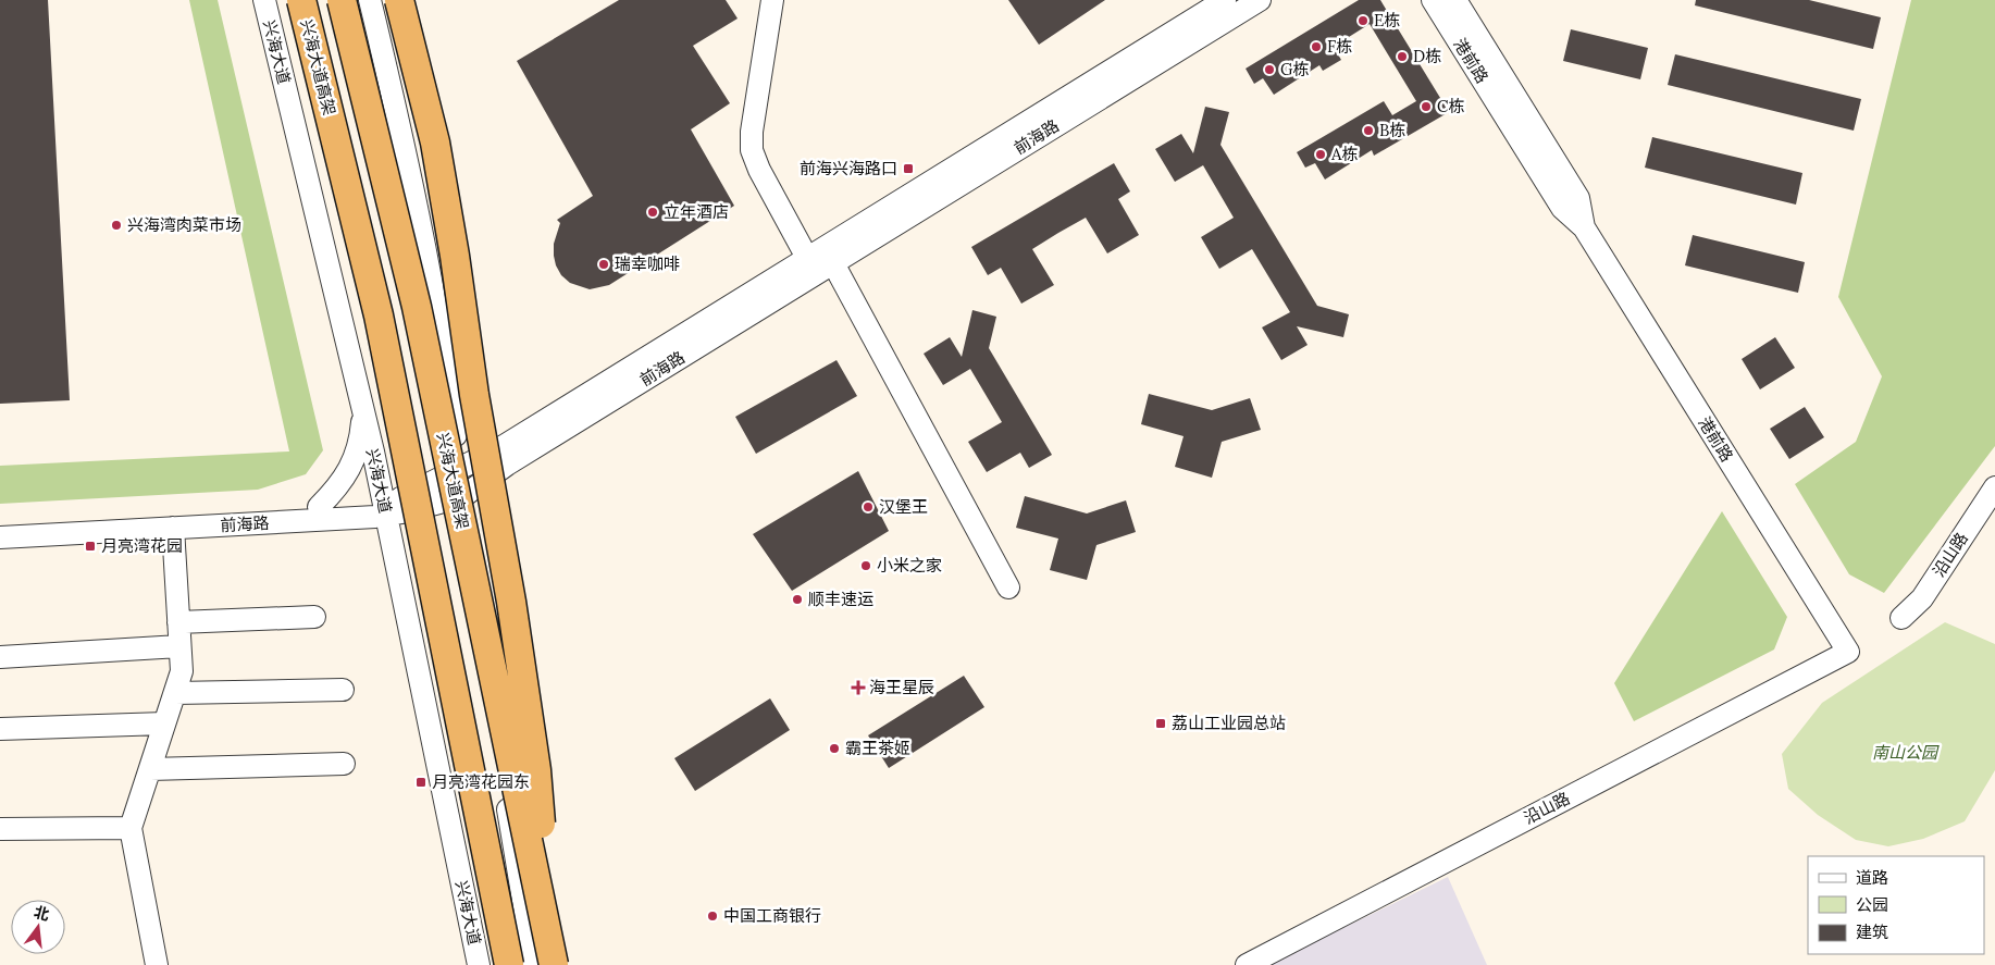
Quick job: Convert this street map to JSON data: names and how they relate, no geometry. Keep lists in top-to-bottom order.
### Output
{
  "streets": {
    "main road": ["兴海大道高架"],
    "street": [
      "兴海大道",
      "港前路",
      "前海路",
      "沿山路"
    ]
  },
  "crossings": [
    ["兴海大道", "前海路"],
    ["港前路", "沿山路"]
  ],
  "parks": ["南山公园"],
  "places": {
    "other": [
      "E栋",
      "F栋",
      "D栋",
      "G栋",
      "C栋",
      "B栋",
      "A栋",
      "立年酒店",
      "兴海湾肉菜市场",
      "瑞幸咖啡",
      "汉堡王",
      "小米之家",
      "顺丰速运",
      "霸王茶姬",
      "中国工商银行"
    ],
    "transit": [
      "前海兴海路口",
      "月亮湾花园",
      "荔山工业园总站",
      "月亮湾花园东"
    ],
    "health": ["海王星辰"]
  },
  "legend": ["道路", "公园", "建筑"],
  "north": "top"
}
